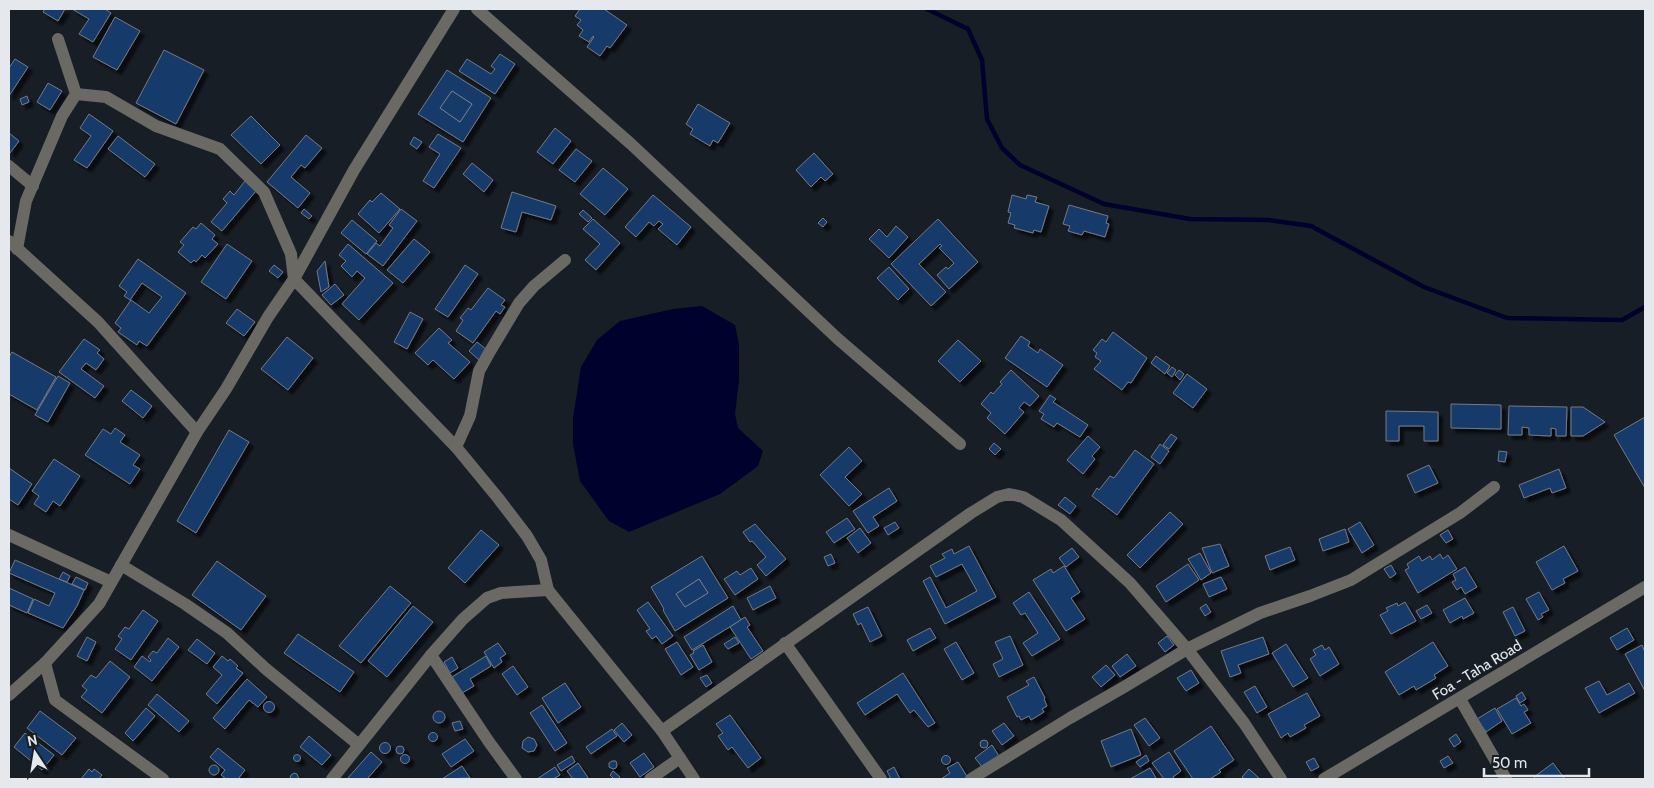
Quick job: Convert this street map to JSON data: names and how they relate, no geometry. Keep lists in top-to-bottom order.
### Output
{
  "streets": {
    "street": ["Foa - Taha Road"]
  },
  "scale_bar": "50 m",
  "north": "top"
}
